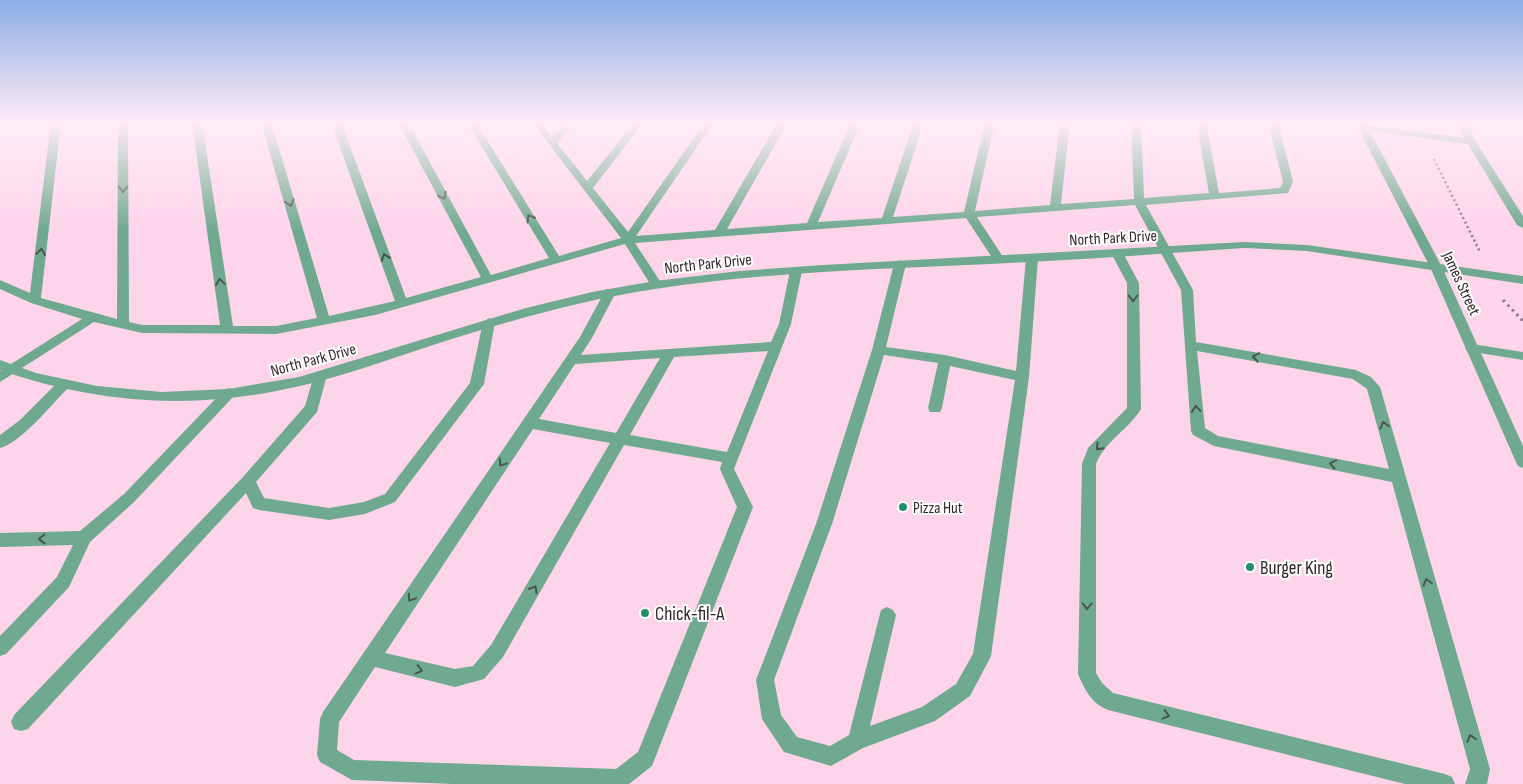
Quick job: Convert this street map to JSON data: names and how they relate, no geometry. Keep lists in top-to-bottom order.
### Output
{
  "streets": {
    "street": ["North Park Drive", "James Street"]
  },
  "crossings": [
    ["North Park Drive", "James Street"]
  ],
  "places": ["Pizza Hut", "Burger King", "Chick-fil-A"]
}
